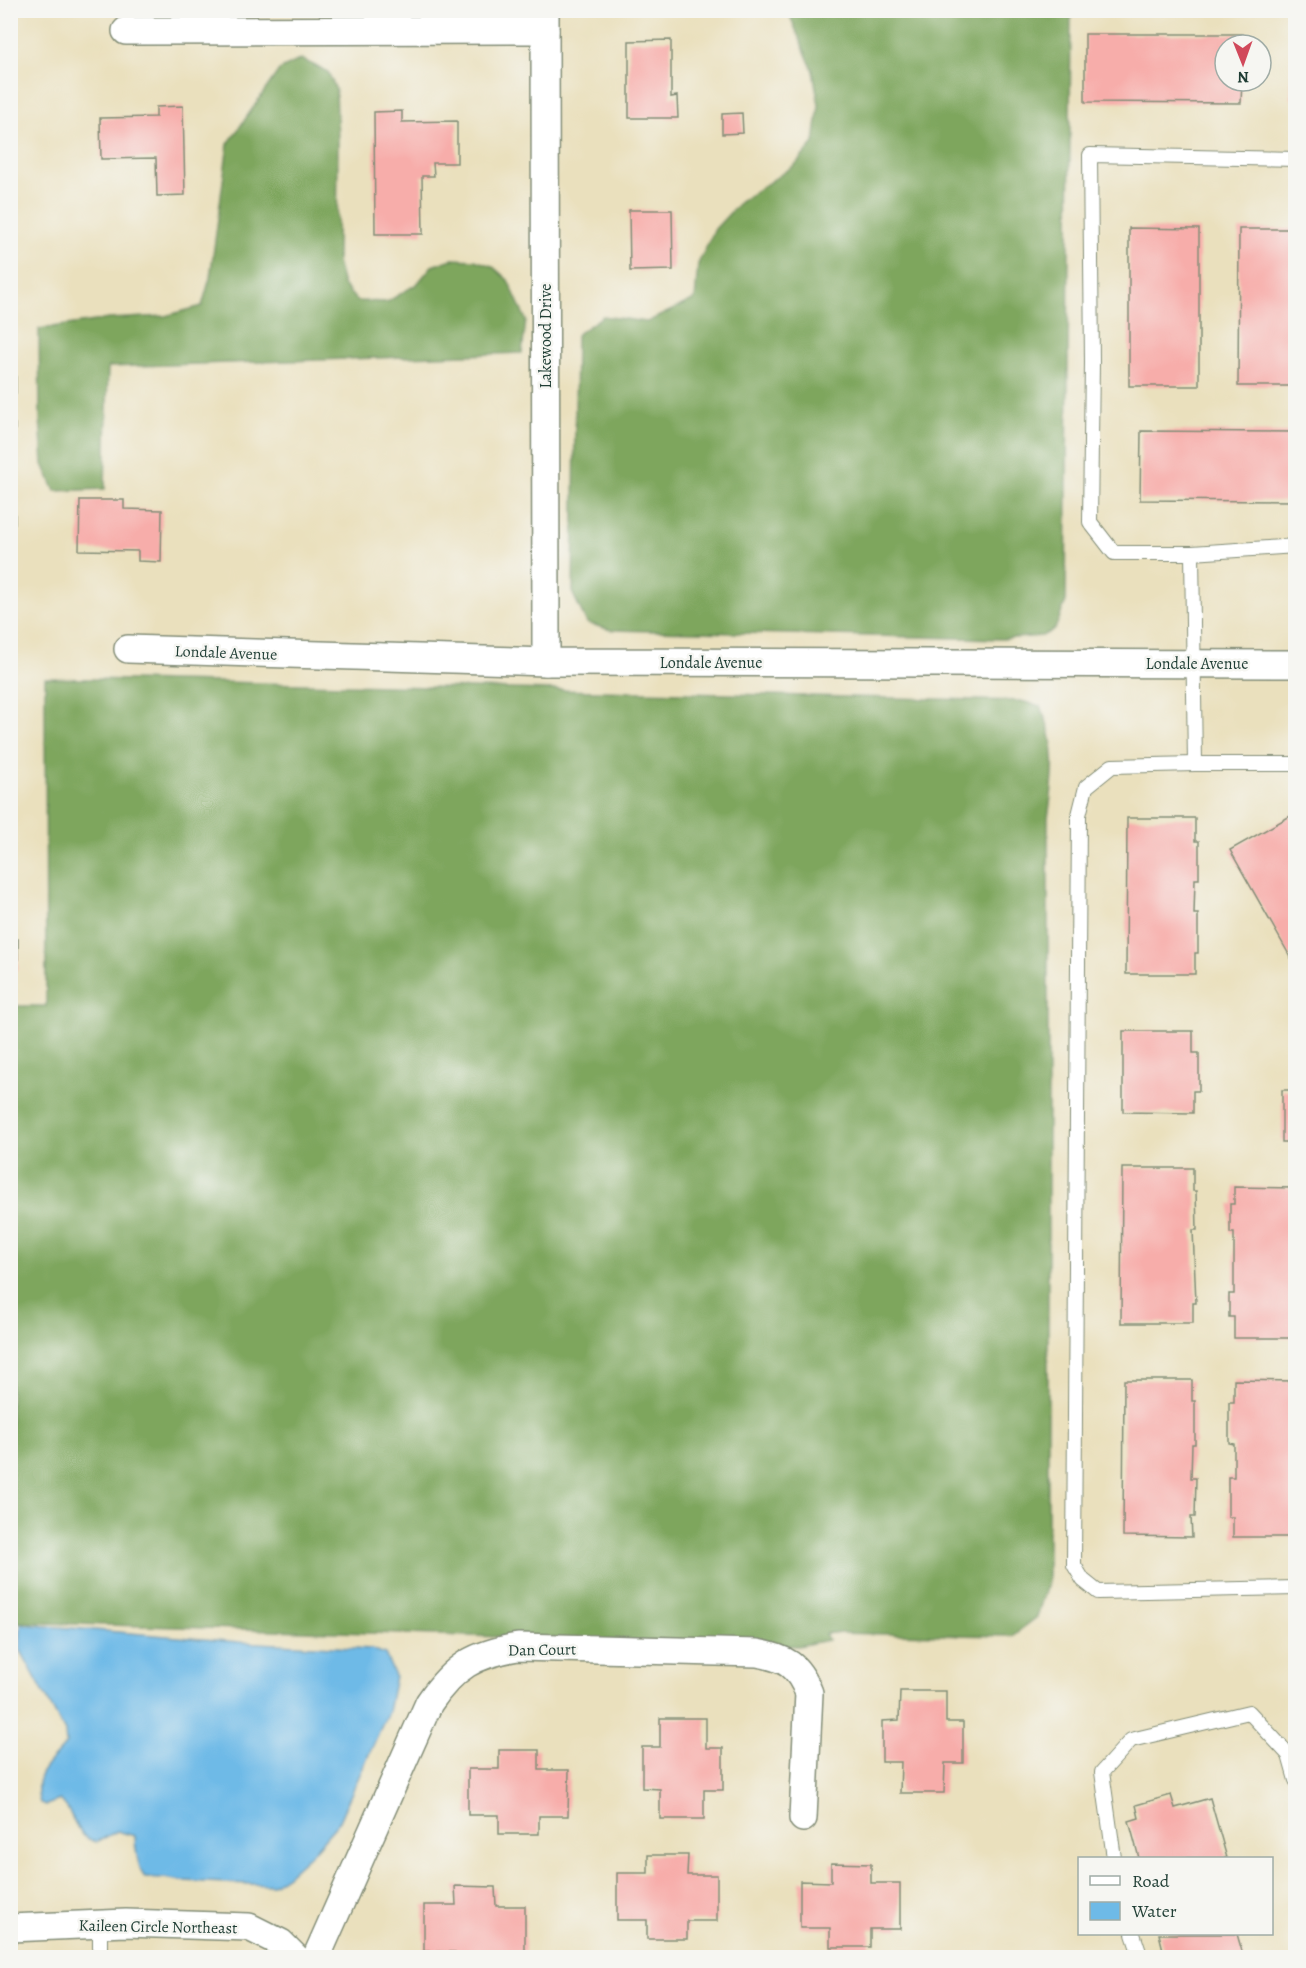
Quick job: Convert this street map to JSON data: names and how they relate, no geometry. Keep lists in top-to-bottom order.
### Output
{
  "streets": {
    "street": [
      "Lakewood Drive",
      "Londale Avenue",
      "Dan Court",
      "Kaileen Circle Northeast"
    ]
  },
  "crossings": [
    ["Lakewood Drive", "Londale Avenue"]
  ],
  "legend": ["Road", "Water"],
  "north": "bottom"
}
